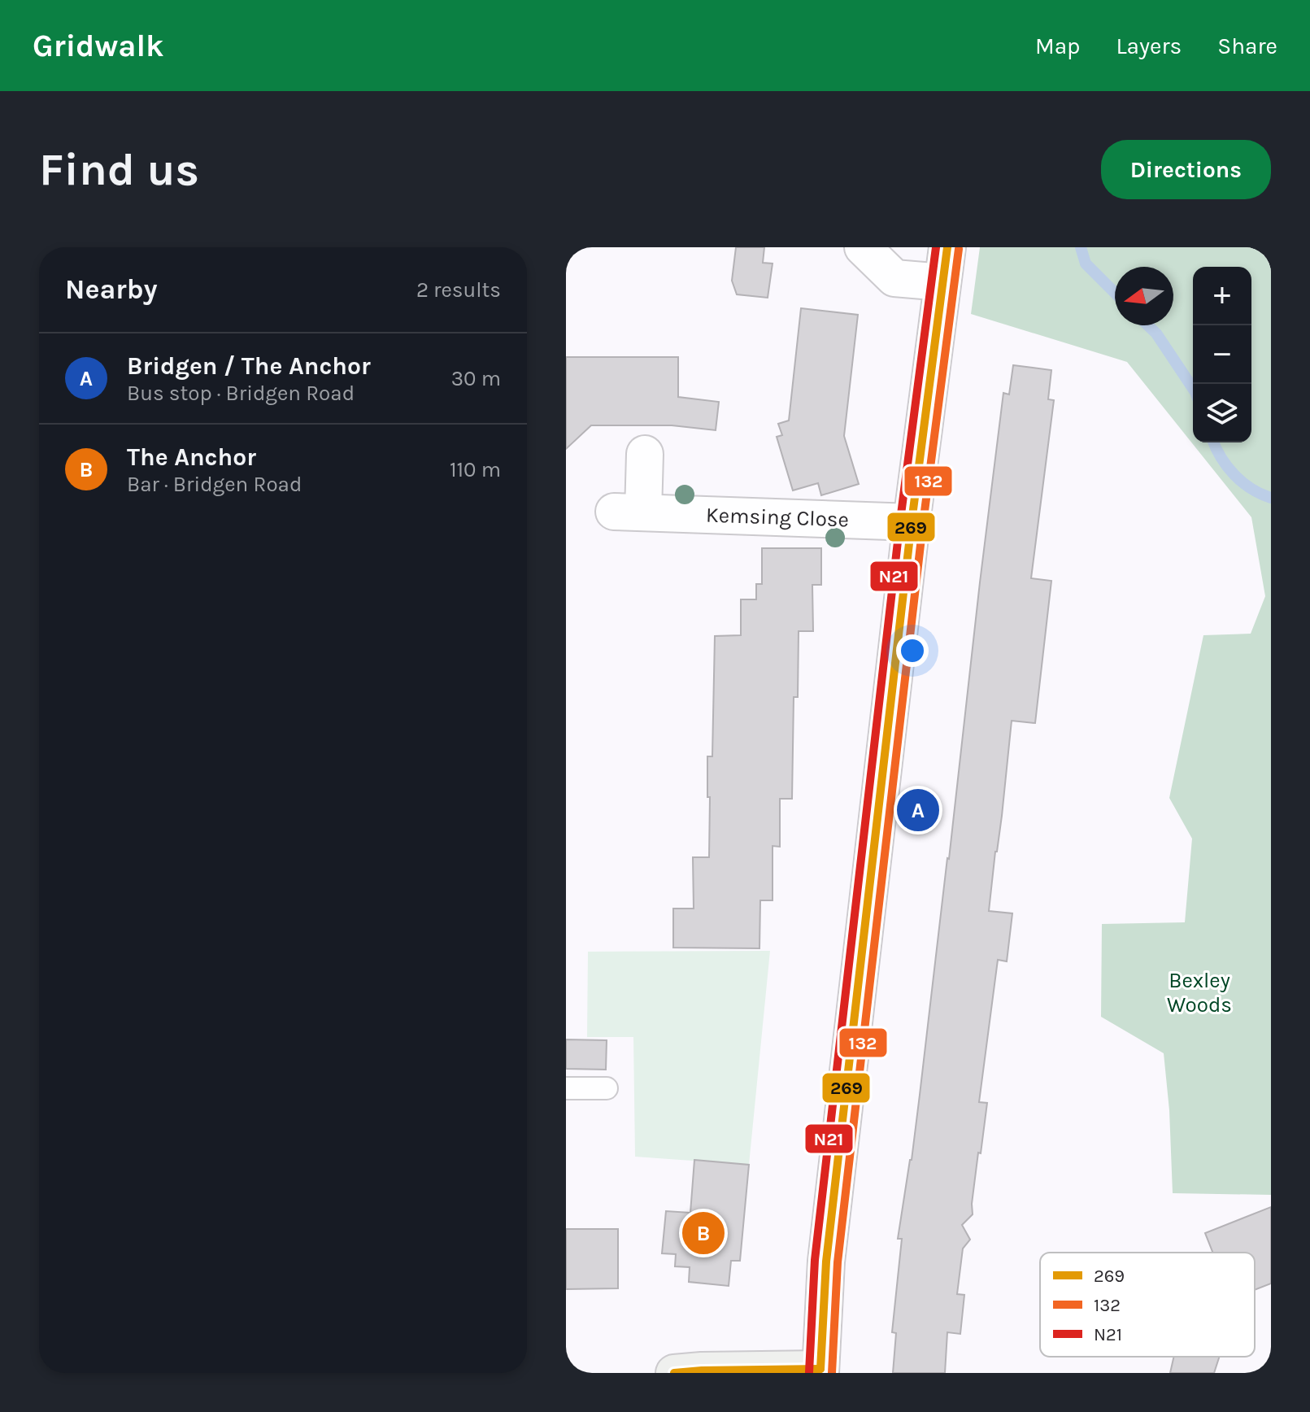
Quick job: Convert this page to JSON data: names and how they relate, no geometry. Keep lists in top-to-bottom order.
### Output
{
  "streets": {
    "street": ["Kemsing Close"]
  },
  "parks": ["Bexley Woods"],
  "lines": ["transit line 269", "transit line N21", "transit line 132"],
  "legend": ["269", "132", "N21"],
  "north": "left",
  "page": {
    "header": "Gridwalk",
    "nav": ["Map", "Layers", "Share"],
    "buttons": "Directions",
    "title": "Find us",
    "heading": ["Nearby", "2 results"],
    "map_buttons": ["+", "−"],
    "list": [
      {
        "mark": "A",
        "name": "Bridgen / The Anchor",
        "note": "Bus stop · Bridgen Road",
        "value": "30 m"
      },
      {
        "mark": "B",
        "name": "The Anchor",
        "note": "Bar · Bridgen Road",
        "value": "110 m"
      }
    ],
    "pins": ["A", "B"]
  }
}
